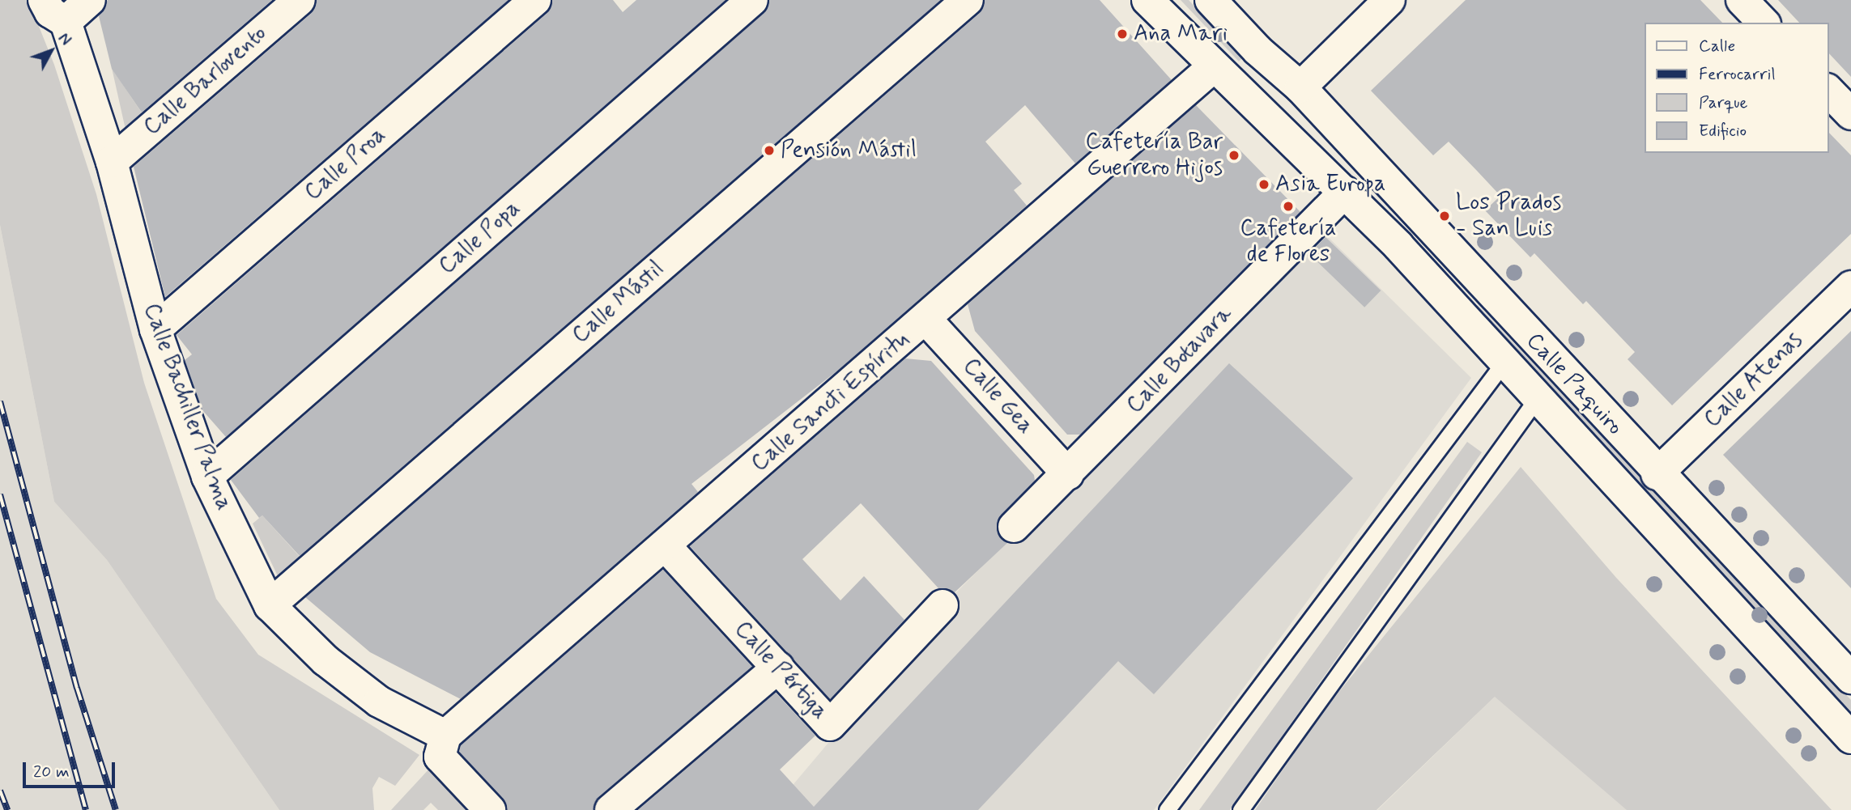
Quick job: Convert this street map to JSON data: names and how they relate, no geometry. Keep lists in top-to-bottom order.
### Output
{
  "streets": {
    "street": [
      "Calle Barlovento",
      "Calle Proa",
      "Calle Popa",
      "Calle Mástil",
      "Calle Botavara",
      "Calle Atenas",
      "Calle Paquiro",
      "Calle Gea",
      "Calle Sancti Espíritu",
      "Calle Bachiller Palma",
      "Calle Pértiga"
    ]
  },
  "crossings": [
    ["Calle Barlovento", "Calle Bachiller Palma"],
    ["Calle Proa", "Calle Bachiller Palma"],
    ["Calle Popa", "Calle Bachiller Palma"],
    ["Calle Mástil", "Calle Bachiller Palma"],
    ["Calle Botavara", "Calle Paquiro"],
    ["Calle Botavara", "Calle Gea"],
    ["Calle Atenas", "Calle Paquiro"],
    ["Calle Paquiro", "Calle Sancti Espíritu"],
    ["Calle Gea", "Calle Sancti Espíritu"],
    ["Calle Sancti Espíritu", "Calle Bachiller Palma"],
    ["Calle Sancti Espíritu", "Calle Pértiga"]
  ],
  "places": [
    "Ana Mari",
    "Pensión Mástil",
    "Cafetería Bar Guerrero Hijos",
    "Asia Europa",
    "Cafetería de Flores",
    "Los Prados - San Luis"
  ],
  "legend": [
    "Calle",
    "Ferrocarril",
    "Parque",
    "Edificio"
  ],
  "scale_bar": "20 m",
  "north": "top right"
}
